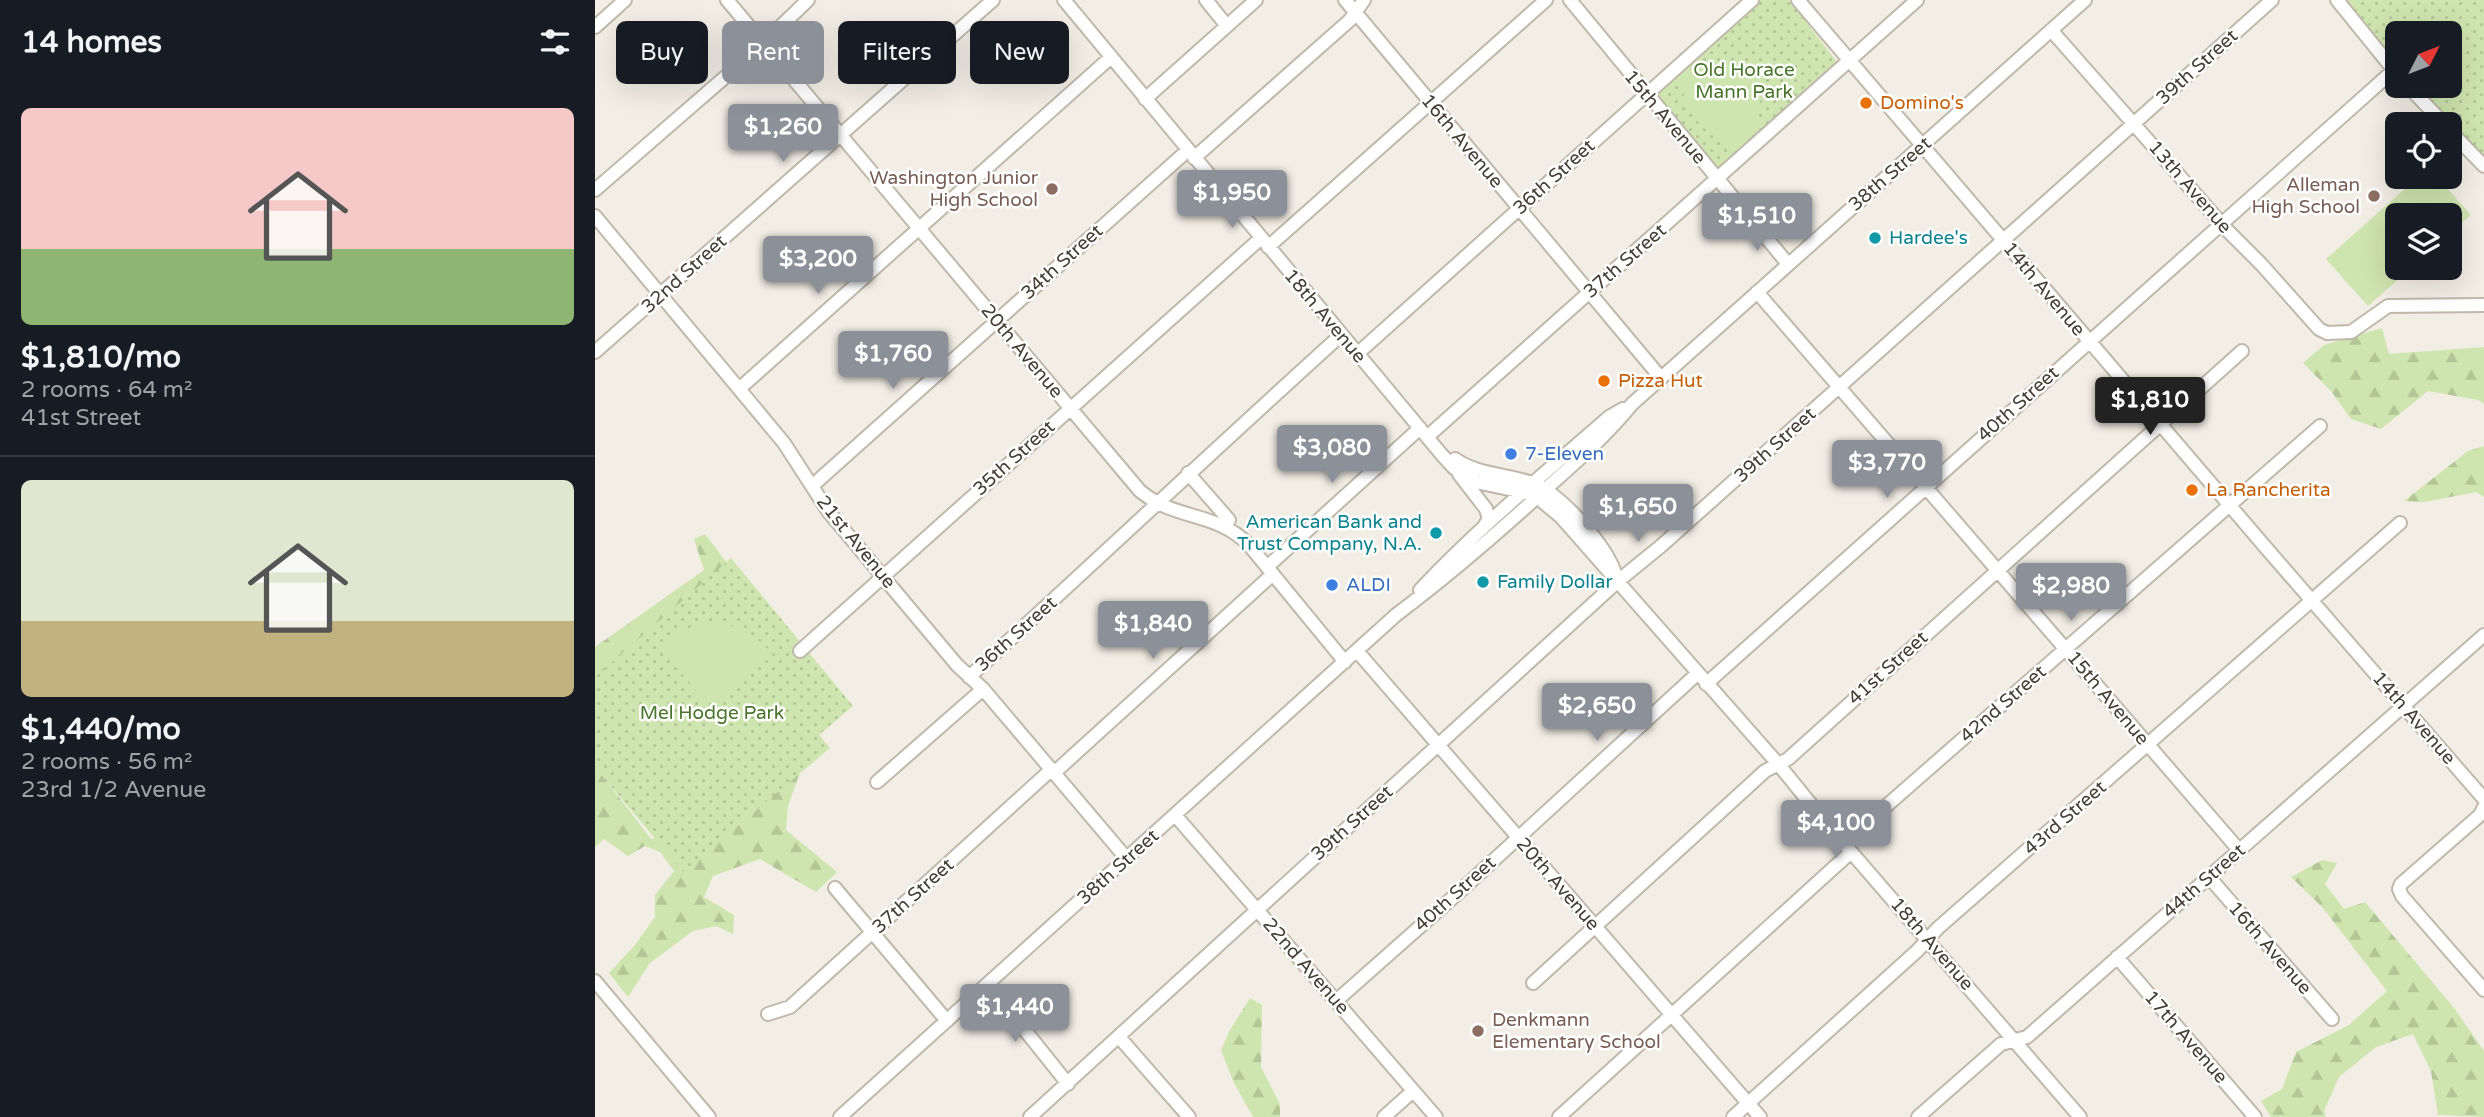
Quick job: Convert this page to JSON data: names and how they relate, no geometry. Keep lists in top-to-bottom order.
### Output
{
  "streets": {
    "street": [
      "39th Street",
      "15th Avenue",
      "16th Avenue",
      "38th Street",
      "36th Street",
      "13th Avenue",
      "37th Street",
      "34th Street",
      "32nd Street",
      "14th Avenue",
      "18th Avenue",
      "20th Avenue",
      "40th Street",
      "35th Street",
      "21st Avenue",
      "41st Street",
      "42nd Street",
      "43rd Street",
      "44th Street",
      "22nd Avenue",
      "17th Avenue"
    ]
  },
  "crossings": [
    ["39th Street", "15th Avenue"],
    ["39th Street", "13th Avenue"],
    ["39th Street", "14th Avenue"],
    ["39th Street", "18th Avenue"],
    ["39th Street", "20th Avenue"],
    ["39th Street", "22nd Avenue"],
    ["15th Avenue", "38th Street"],
    ["15th Avenue", "36th Street"],
    ["15th Avenue", "37th Street"],
    ["15th Avenue", "40th Street"],
    ["15th Avenue", "41st Street"],
    ["15th Avenue", "42nd Street"],
    ["15th Avenue", "43rd Street"],
    ["15th Avenue", "44th Street"],
    ["16th Avenue", "38th Street"],
    ["16th Avenue", "36th Street"],
    ["16th Avenue", "37th Street"],
    ["16th Avenue", "34th Street"],
    ["16th Avenue", "35th Street"],
    ["16th Avenue", "44th Street"],
    ["38th Street", "13th Avenue"],
    ["38th Street", "14th Avenue"],
    ["38th Street", "18th Avenue"],
    ["38th Street", "20th Avenue"],
    ["38th Street", "21st Avenue"],
    ["38th Street", "22nd Avenue"],
    ["36th Street", "18th Avenue"],
    ["36th Street", "20th Avenue"],
    ["36th Street", "21st Avenue"],
    ["13th Avenue", "40th Street"],
    ["37th Street", "14th Avenue"],
    ["37th Street", "18th Avenue"],
    ["37th Street", "20th Avenue"],
    ["37th Street", "21st Avenue"],
    ["34th Street", "18th Avenue"],
    ["34th Street", "20th Avenue"],
    ["34th Street", "21st Avenue"],
    ["32nd Street", "20th Avenue"],
    ["32nd Street", "21st Avenue"],
    ["14th Avenue", "40th Street"],
    ["14th Avenue", "41st Street"],
    ["14th Avenue", "42nd Street"],
    ["14th Avenue", "43rd Street"],
    ["14th Avenue", "44th Street"],
    ["18th Avenue", "40th Street"],
    ["18th Avenue", "35th Street"],
    ["18th Avenue", "41st Street"],
    ["18th Avenue", "42nd Street"],
    ["18th Avenue", "43rd Street"],
    ["18th Avenue", "44th Street"],
    ["20th Avenue", "40th Street"],
    ["20th Avenue", "35th Street"],
    ["20th Avenue", "41st Street"],
    ["20th Avenue", "42nd Street"],
    ["20th Avenue", "43rd Street"],
    ["40th Street", "22nd Avenue"],
    ["35th Street", "21st Avenue"],
    ["44th Street", "17th Avenue"]
  ],
  "parks": ["Old Horace Mann Park", "Mel Hodge Park"],
  "places": [
    "Domino's",
    "Washington Junior High School",
    "Alleman High School",
    "Hardee's",
    "Pizza Hut",
    "7-Eleven",
    "La Rancherita",
    "American Bank and Trust Company, N.A.",
    "Family Dollar",
    "ALDI",
    "Denkmann Elementary School"
  ],
  "north": "top right",
  "page": {
    "heading": "14 homes",
    "chip": [
      "Buy",
      "Rent",
      "Filters",
      "New"
    ],
    "list": [
      {
        "name": "$1,810/mo",
        "note": "2 rooms · 64 m² · 41st Street"
      },
      {
        "name": "$1,440/mo",
        "note": "2 rooms · 56 m² · 23rd 1/2 Avenue"
      }
    ],
    "price": [
      "$1,260",
      "$1,950",
      "$1,510",
      "$3,200",
      "$1,760",
      "$1,810",
      "$3,080",
      "$3,770",
      "$1,650",
      "$2,980",
      "$1,840",
      "$2,650",
      "$4,100",
      "$1,440"
    ]
  }
}
